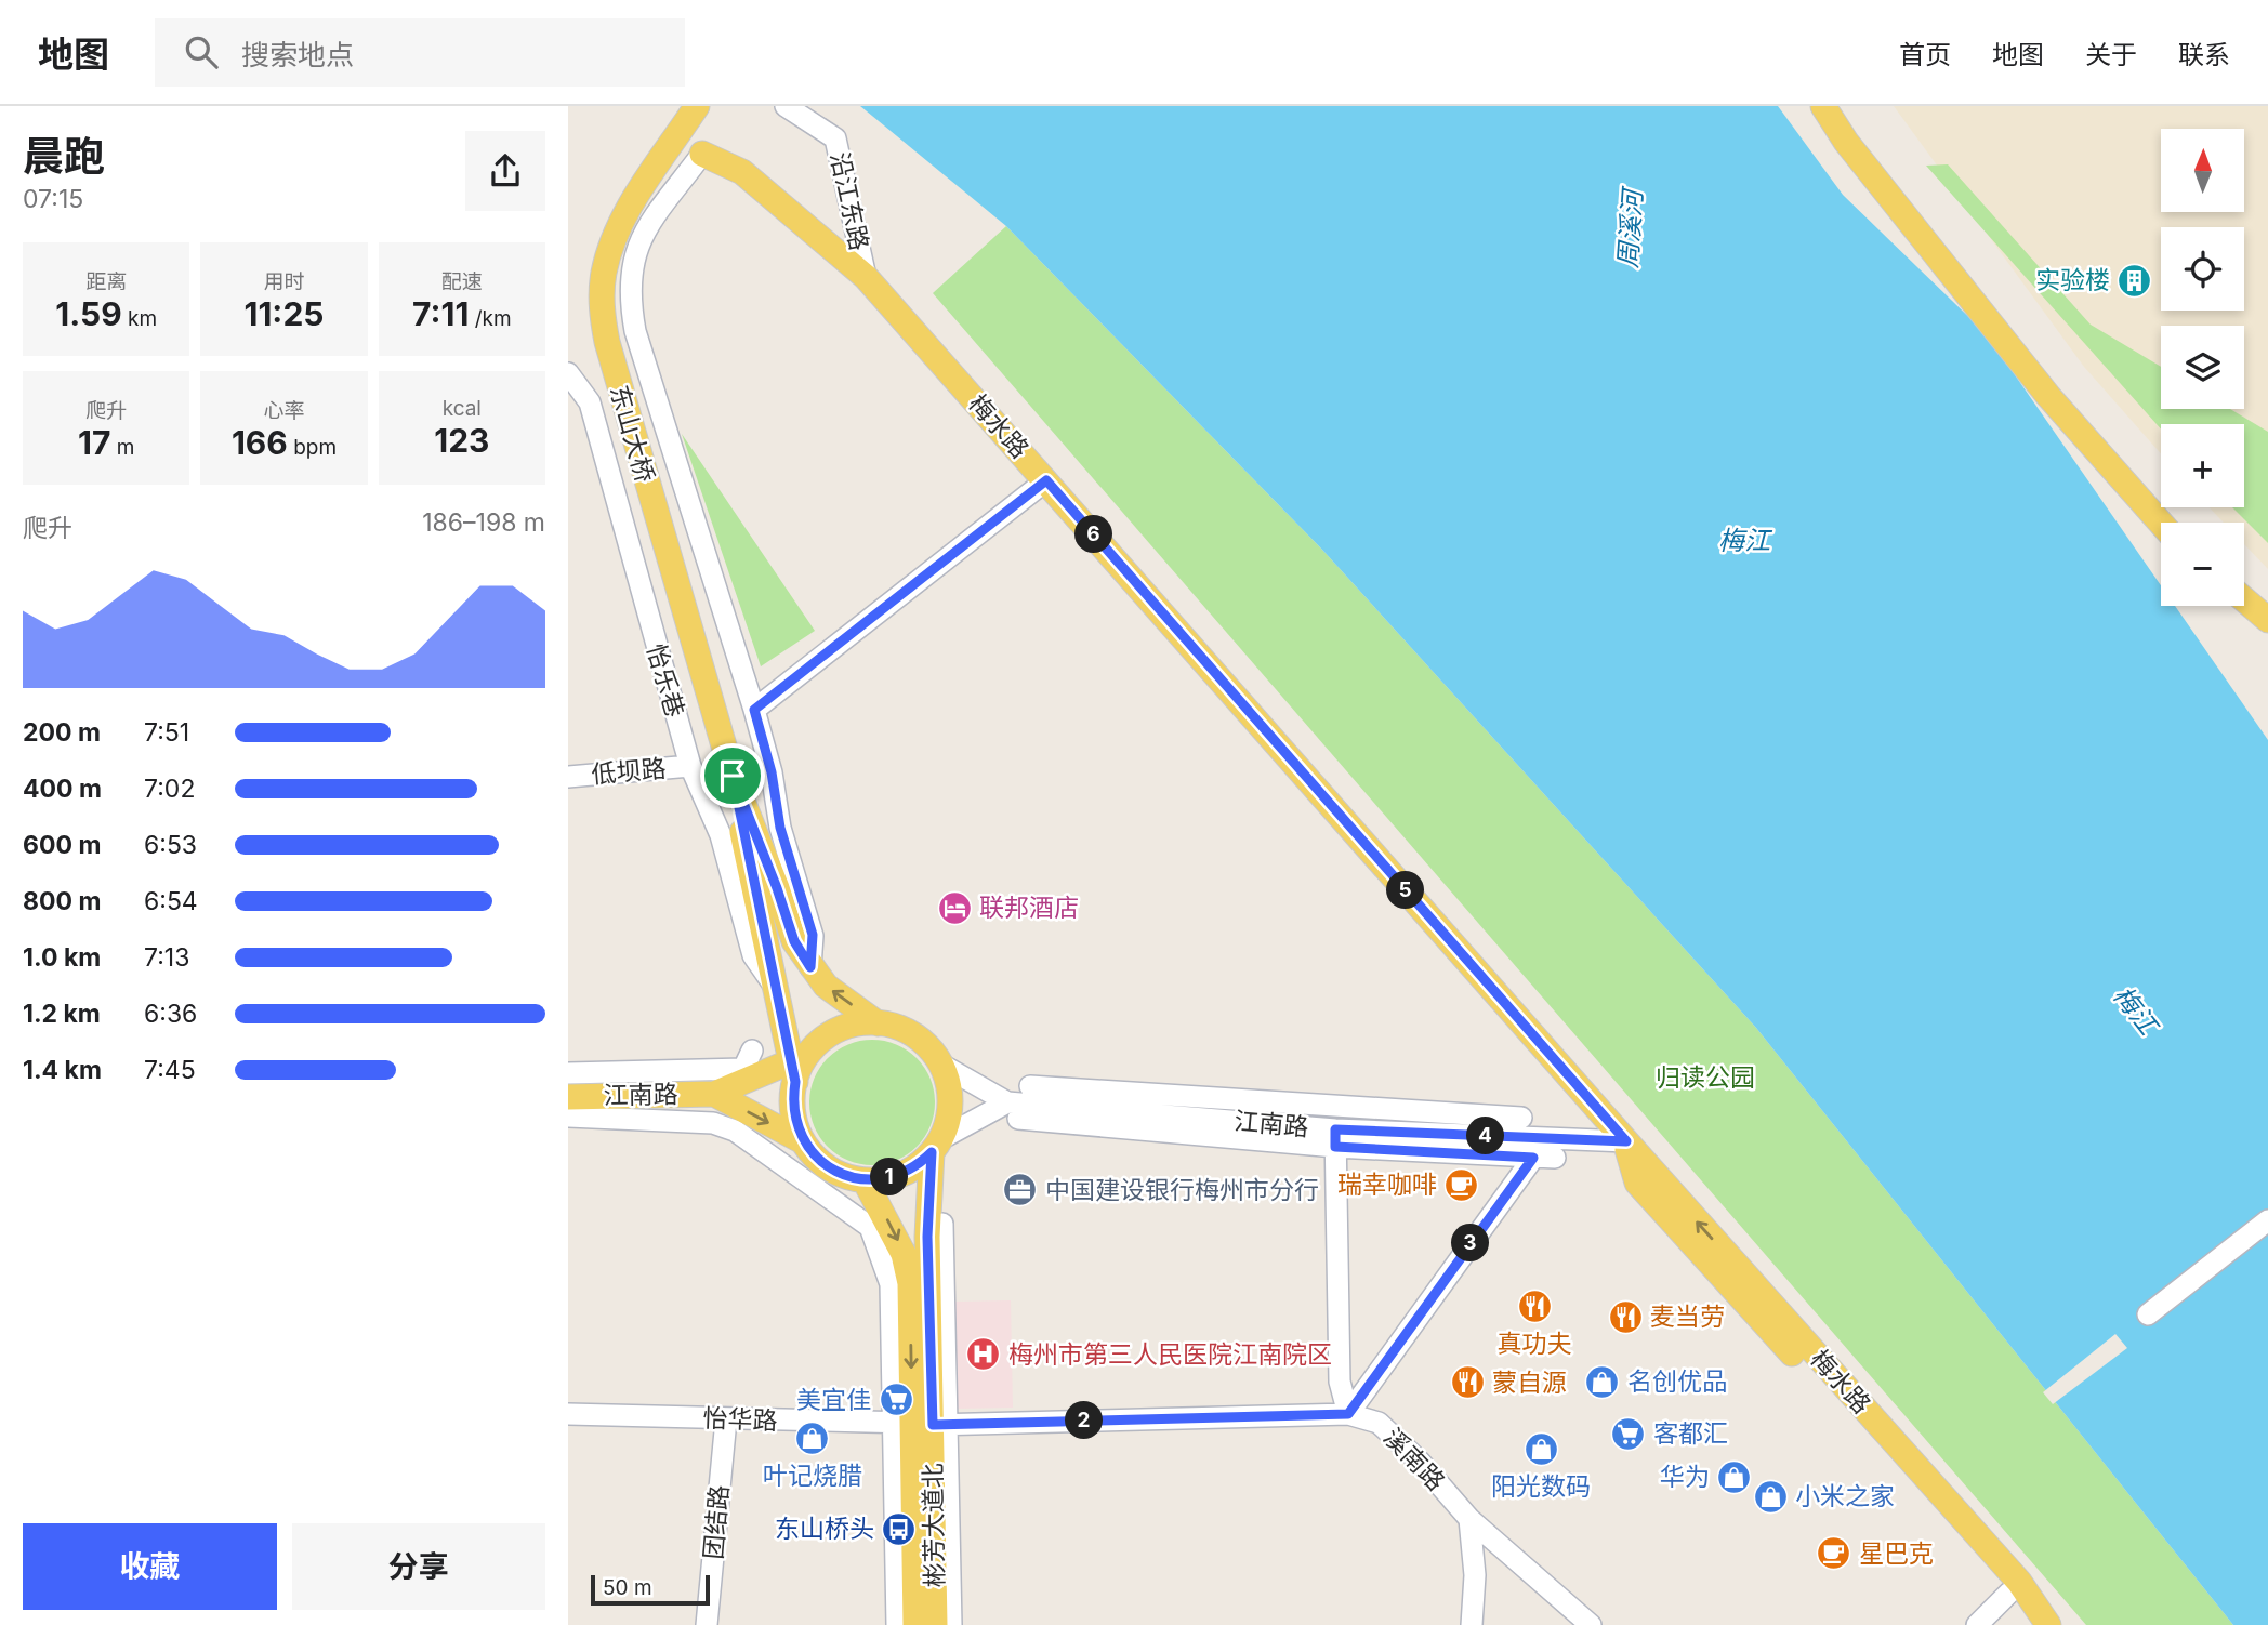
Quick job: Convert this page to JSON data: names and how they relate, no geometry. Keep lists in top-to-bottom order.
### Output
{
  "streets": {
    "main road": [
      "梅水路",
      "东山大桥",
      "江南路",
      "彬芳大道北"
    ],
    "street": [
      "沿江东路",
      "怡乐巷",
      "低坝路",
      "怡华路",
      "溪南路",
      "团结路"
    ]
  },
  "crossings": [
    ["沿江东路", "梅水路"],
    ["梅水路", "江南路"],
    ["怡乐巷", "低坝路"],
    ["江南路", "彬芳大道北"],
    ["怡华路", "溪南路"],
    ["怡华路", "团结路"],
    ["怡华路", "彬芳大道北"]
  ],
  "water": ["周溪河", "梅江"],
  "parks": ["归读公园"],
  "places": {
    "building": ["实验楼"],
    "hotel": ["联邦酒店"],
    "cafe": ["瑞幸咖啡", "星巴克"],
    "office": ["中国建设银行梅州市分行"],
    "restaurant": ["真功夫", "麦当劳", "蒙自源"],
    "hospital": ["梅州市第三人民医院江南院区"],
    "shop": [
      "名创优品",
      "叶记烧腊",
      "阳光数码",
      "华为",
      "小米之家"
    ],
    "supermarket": ["美宜佳", "客都汇"],
    "bus stop": ["东山桥头"]
  },
  "scale_bar": "50 m",
  "north": "top",
  "page": {
    "header": "地图",
    "search": "搜索地点",
    "nav": [
      "首页",
      "地图",
      "关于",
      "联系"
    ],
    "heading": ["晨跑", "07:15"],
    "map_buttons": ["+", "−"],
    "stats": [
      ["距离", "1.59 km"],
      ["用时", "11:25"],
      ["配速", "7:11 /km"],
      ["爬升", "17 m"],
      ["心率", "166 bpm"],
      ["kcal", "123"]
    ],
    "chart": ["爬升", "186–198 m"],
    "pins": [
      "6",
      "5",
      "4",
      "1",
      "3",
      "2"
    ],
    "list": [
      {
        "name": "200 m",
        "note": "7:51"
      },
      {
        "name": "400 m",
        "note": "7:02"
      },
      {
        "name": "600 m",
        "note": "6:53"
      },
      {
        "name": "800 m",
        "note": "6:54"
      },
      {
        "name": "1.0 km",
        "note": "7:13"
      },
      {
        "name": "1.2 km",
        "note": "6:36"
      },
      {
        "name": "1.4 km",
        "note": "7:45"
      }
    ],
    "buttons": ["收藏", "分享"],
    "scale": "50 m"
  }
}
